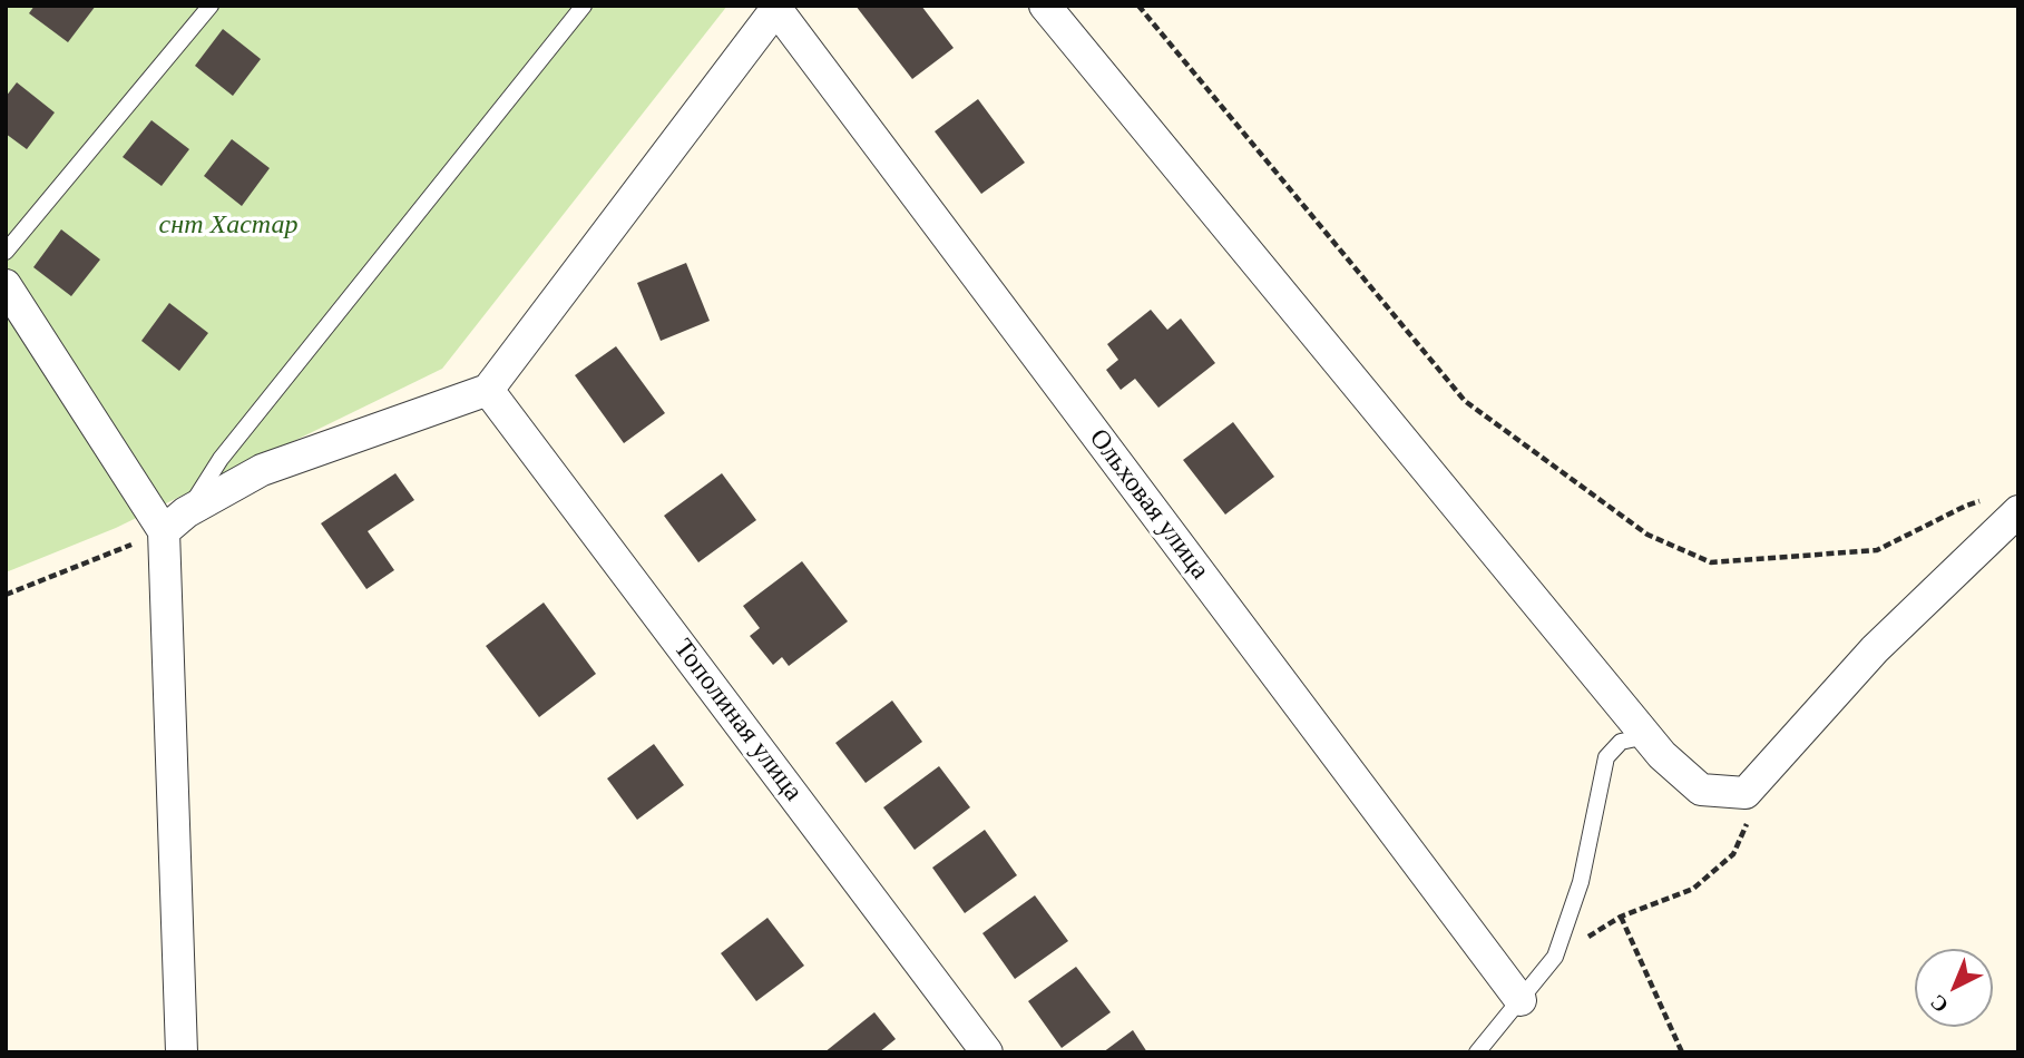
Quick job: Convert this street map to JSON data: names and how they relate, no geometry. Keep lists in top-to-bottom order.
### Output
{
  "streets": {
    "street": ["Ольховая улица", "Тополиная улица"]
  },
  "parks": ["снт Хастар"],
  "north": "bottom left"
}
